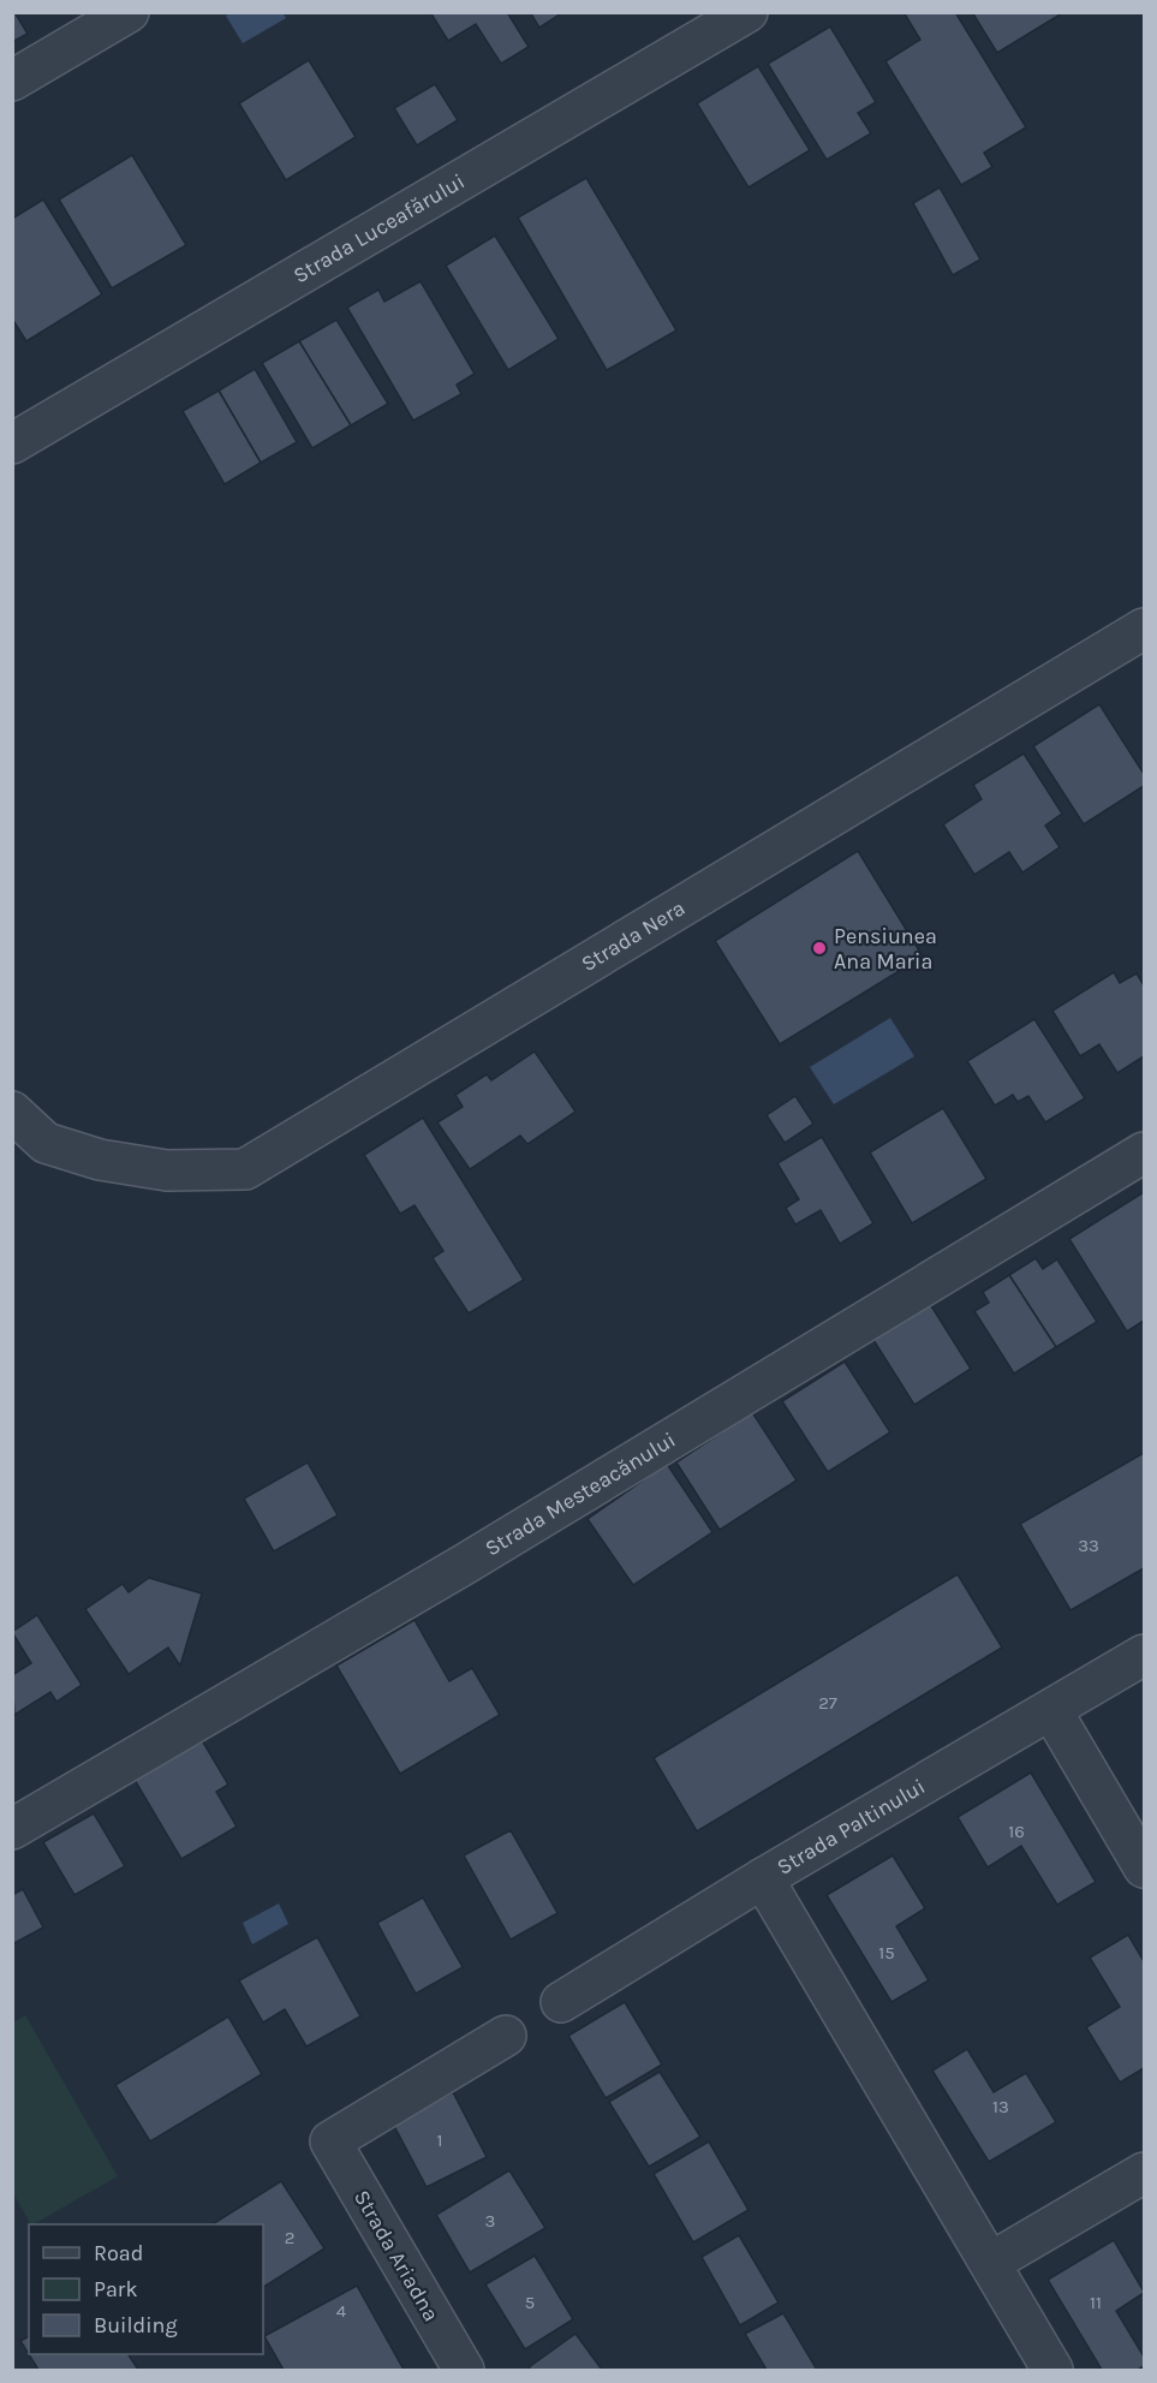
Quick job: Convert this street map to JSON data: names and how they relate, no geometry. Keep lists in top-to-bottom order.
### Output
{
  "streets": {
    "street": [
      "Strada Luceafărului",
      "Strada Nera",
      "Strada Mesteacănului",
      "Strada Paltinului",
      "Strada Ariadna"
    ]
  },
  "places": ["Pensiunea Ana Maria"],
  "house_numbers": [
    "33",
    "27",
    "16",
    "15",
    "13",
    "1",
    "3",
    "2",
    "5",
    "11",
    "4"
  ],
  "legend": ["Road", "Park", "Building"]
}
